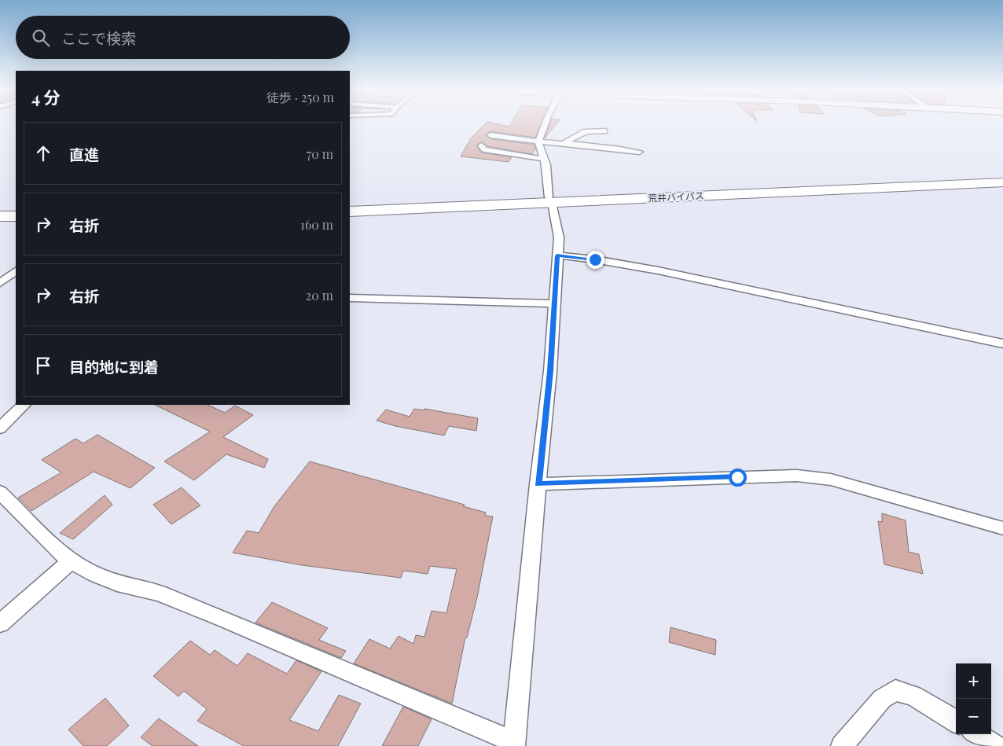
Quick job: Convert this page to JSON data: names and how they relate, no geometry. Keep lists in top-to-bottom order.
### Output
{
  "streets": {
    "highway": ["荒井バイパス"]
  },
  "page": {
    "search": "ここで検索",
    "heading": ["4 分", "徒歩 · 250 m"],
    "list": [
      ["直進", "70 m"],
      ["右折", "160 m"],
      ["右折", "20 m"],
      "目的地に到着"
    ],
    "map_buttons": ["+", "−"]
  }
}
